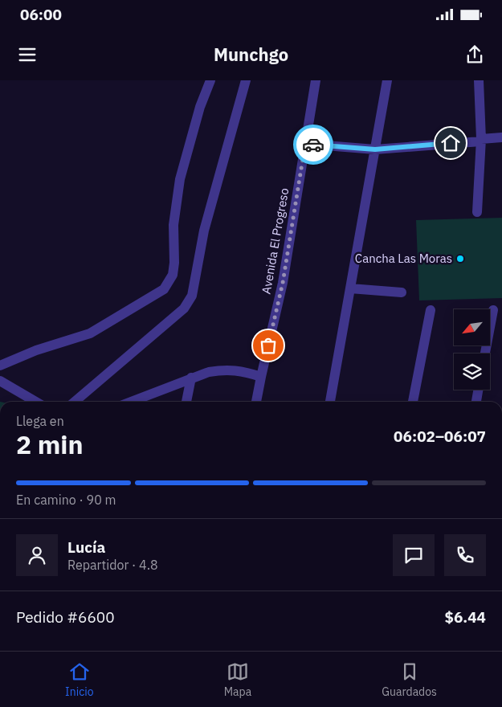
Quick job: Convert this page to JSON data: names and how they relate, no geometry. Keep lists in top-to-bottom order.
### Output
{
  "streets": {
    "street": ["Avenida El Progreso"]
  },
  "places": ["Cancha Las Moras"],
  "north": "bottom left",
  "page": {
    "status": "06:00",
    "header": "Munchgo",
    "heading": ["2 min", "Llega en", "06:02–06:07"],
    "panel": [
      "Lucía",
      "Repartidor · 4.8",
      "Pedido #6600",
      "$6.44"
    ],
    "bar": "En camino · 90 m",
    "tabs": ["Inicio", "Mapa", "Guardados"]
  }
}
